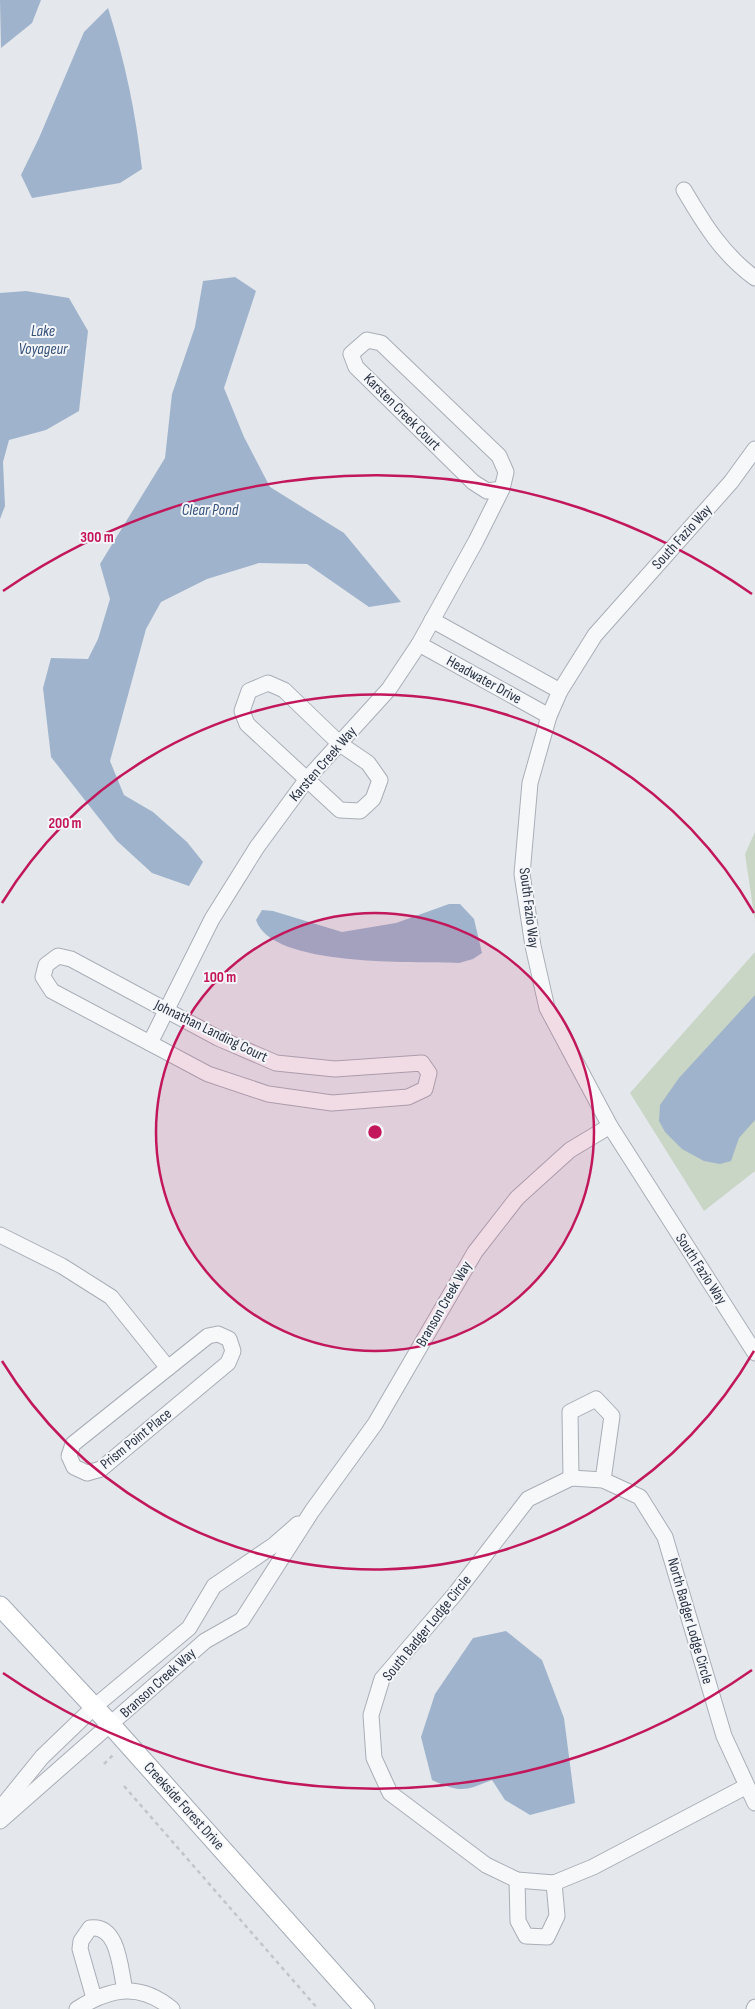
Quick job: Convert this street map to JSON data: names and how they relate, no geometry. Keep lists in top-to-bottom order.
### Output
{
  "streets": {
    "main road": ["Creekside Forest Drive"],
    "street": [
      "Karsten Creek Court",
      "South Fazio Way",
      "Headwater Drive",
      "Karsten Creek Way",
      "Johnathan Landing Court",
      "Branson Creek Way",
      "Prism Point Place",
      "North Badger Lodge Circle",
      "South Badger Lodge Circle"
    ]
  },
  "crossings": [
    ["Karsten Creek Court", "Karsten Creek Way"],
    ["South Fazio Way", "Headwater Drive"],
    ["South Fazio Way", "Branson Creek Way"],
    ["Headwater Drive", "Karsten Creek Way"],
    ["Karsten Creek Way", "Johnathan Landing Court"],
    ["Branson Creek Way", "Creekside Forest Drive"],
    ["North Badger Lodge Circle", "South Badger Lodge Circle"]
  ],
  "water": ["Lake Voyageur", "Clear Pond"],
  "rings": ["300 m", "200 m", "100 m"]
}
